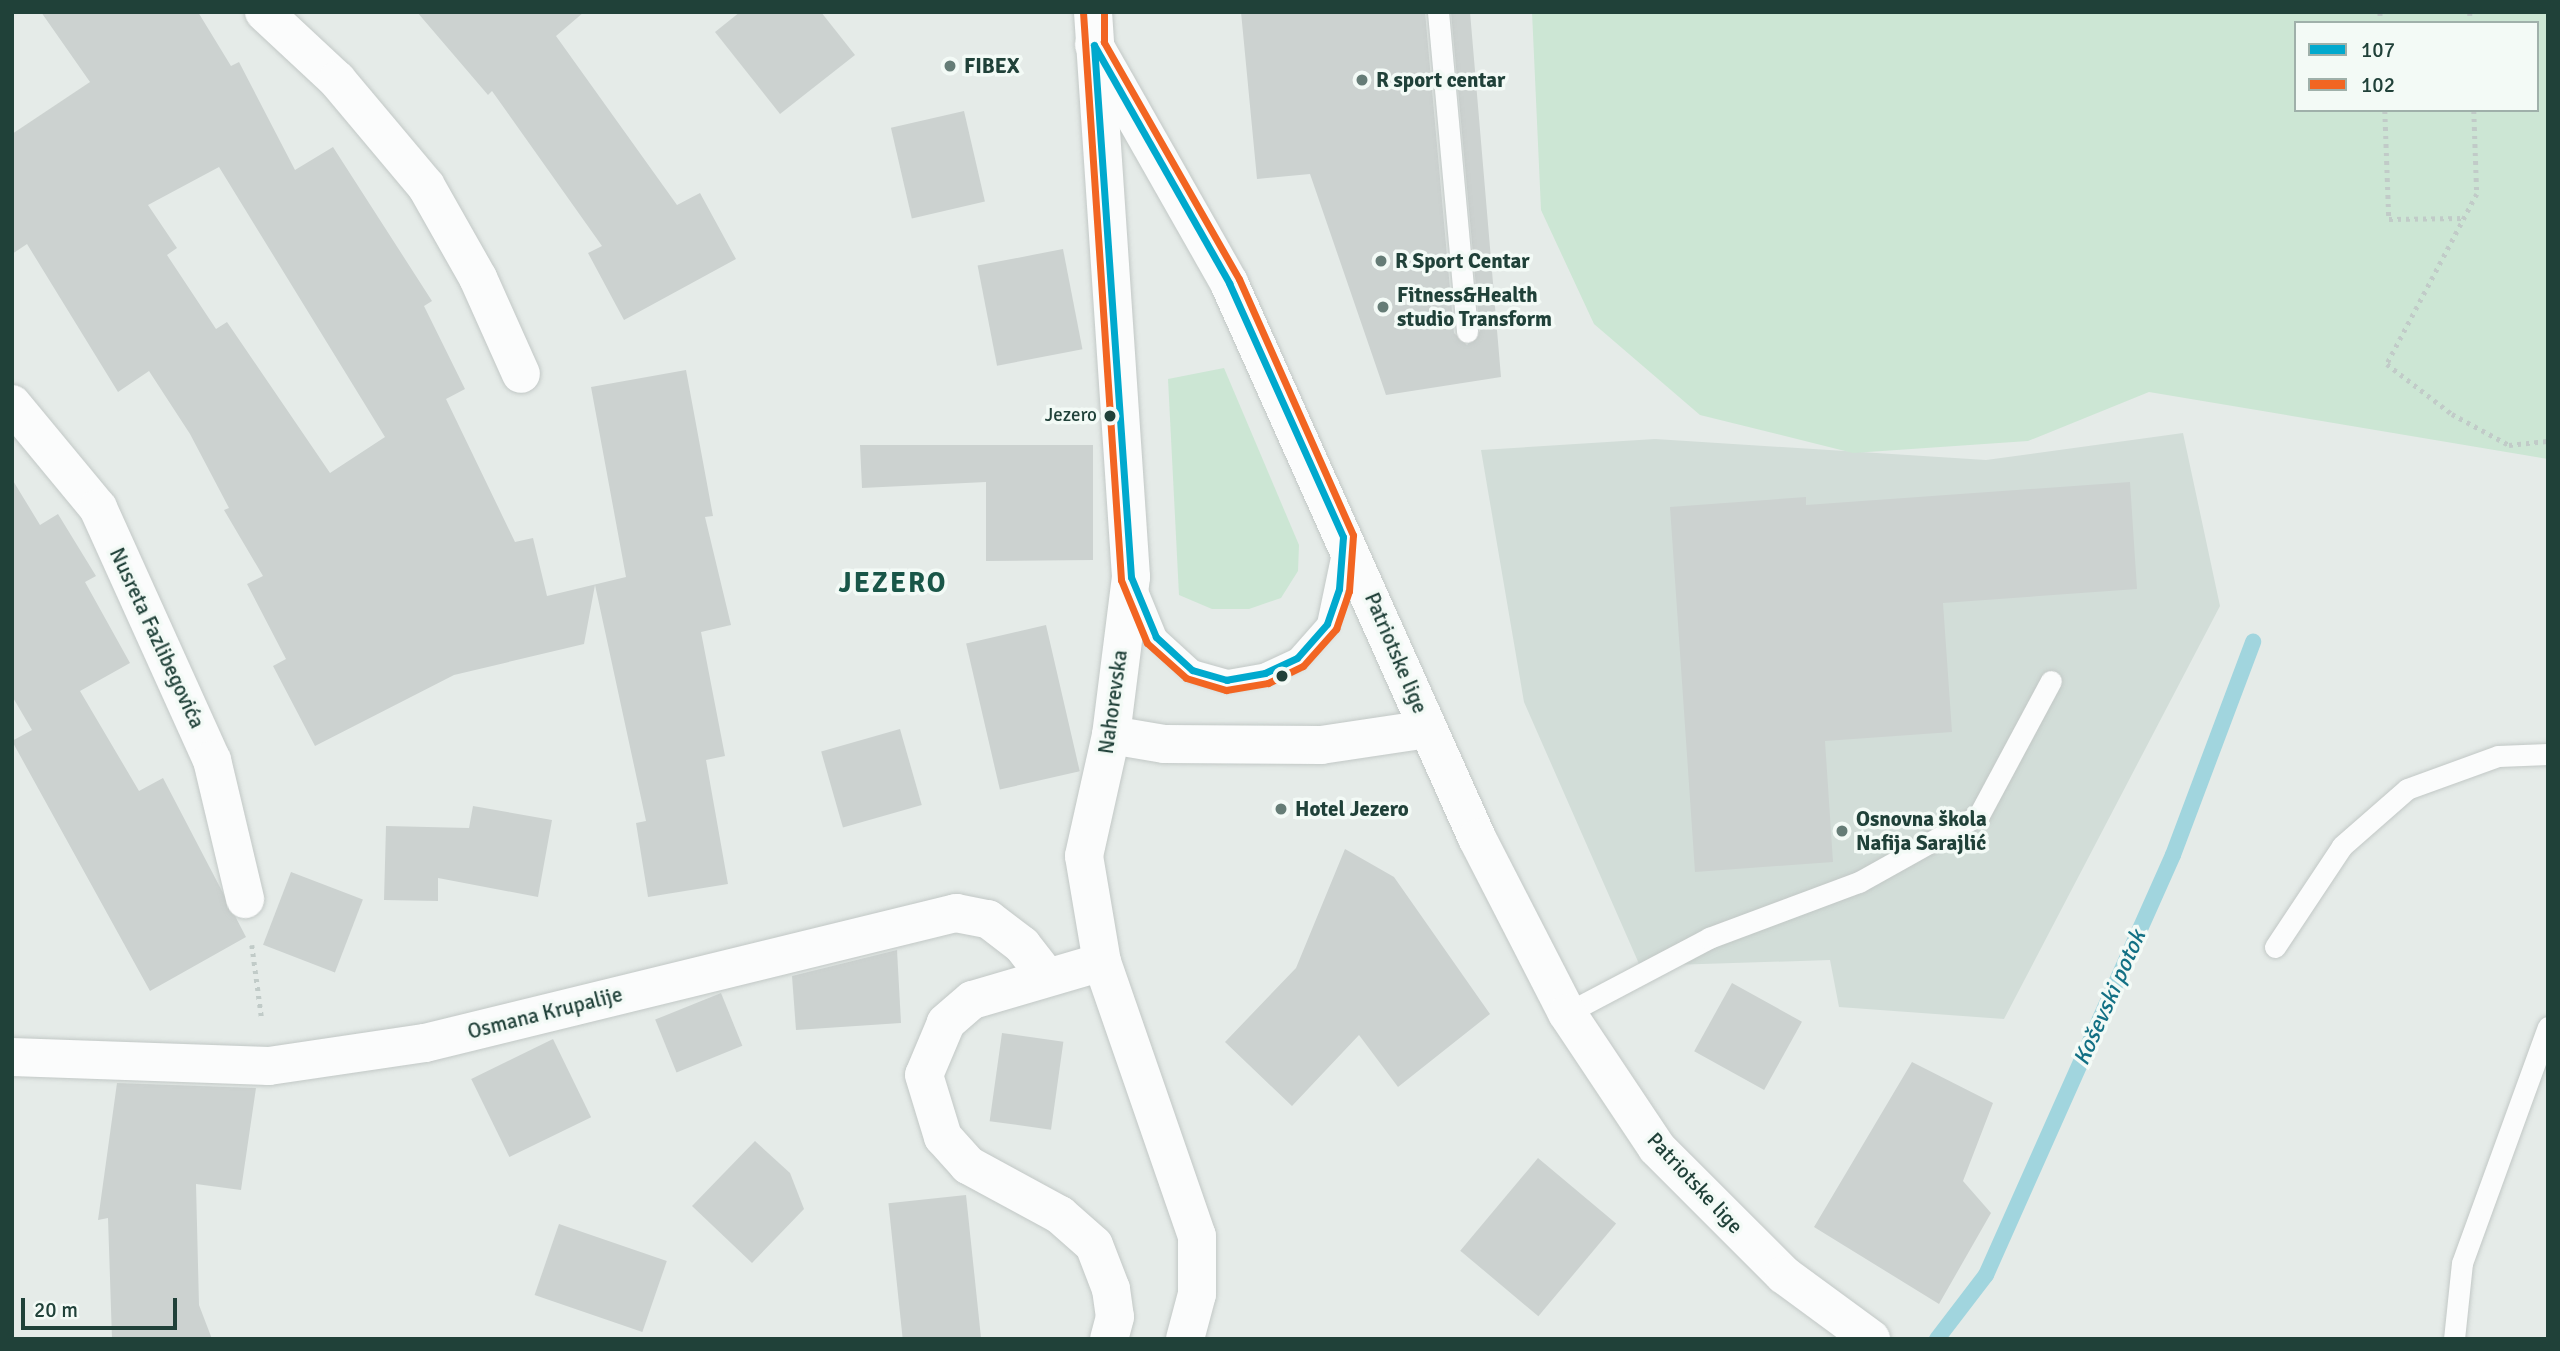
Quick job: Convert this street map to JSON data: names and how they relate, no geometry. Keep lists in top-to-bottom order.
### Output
{
  "streets": {
    "street": [
      "Nusreta Fazlibegovića",
      "Patriotske lige",
      "Nahorevska",
      "Osmana Krupalije"
    ]
  },
  "crossings": [
    ["Patriotske lige", "Nahorevska"]
  ],
  "districts": ["JEZERO"],
  "water": ["Koševski potok"],
  "places": [
    "FIBEX",
    "R sport centar",
    "R Sport Centar",
    "Fitness&Health studio Transform",
    "Jezero",
    "Hotel Jezero",
    "Osnovna škola Nafija Sarajlić"
  ],
  "lines": ["transit line 102", "transit line 107"],
  "legend": ["107", "102"],
  "scale_bar": "20 m"
}
